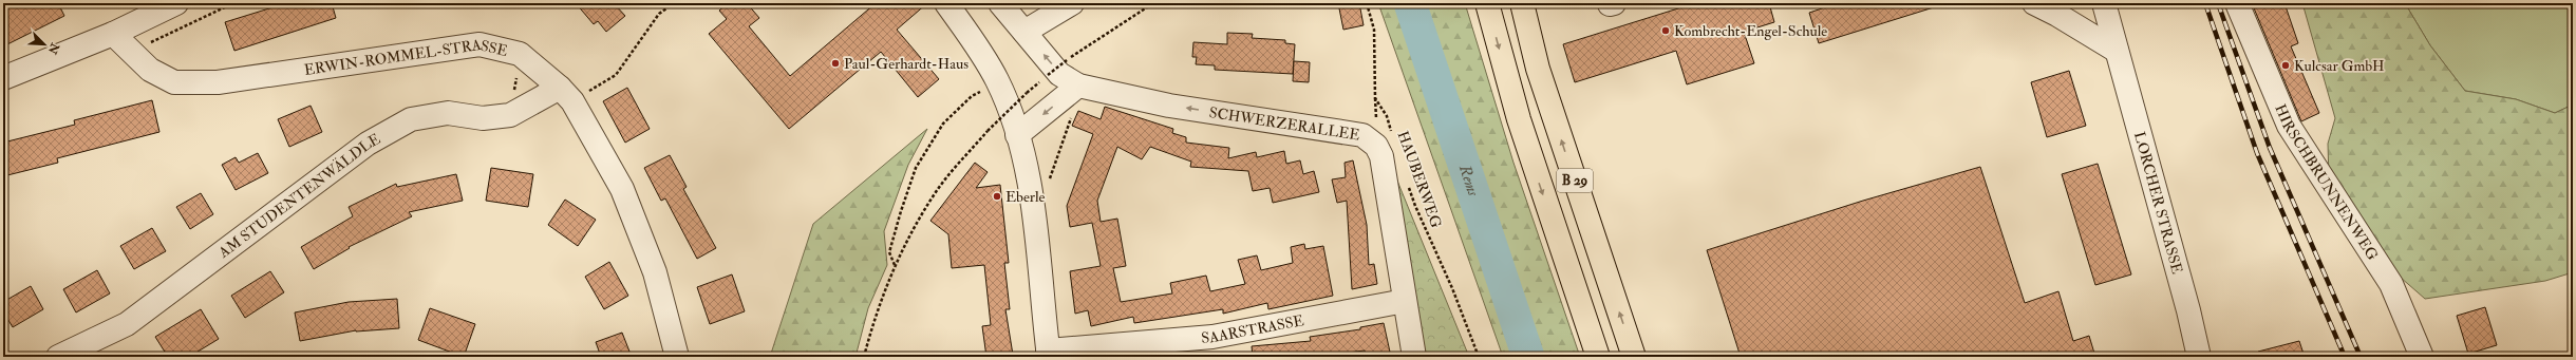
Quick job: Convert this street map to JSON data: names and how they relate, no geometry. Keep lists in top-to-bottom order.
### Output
{
  "streets": {
    "highway": ["B 29"],
    "street": [
      "ERWIN-ROMMEL-STRASSE",
      "SCHWERZERALLEE",
      "HIRSCHBRUNNENWEG",
      "AM STUDENTENWÄLDLE",
      "LORCHER STRASSE",
      "SAARSTRASSE"
    ],
    "path": ["HAUBERWEG"]
  },
  "crossings": [
    ["ERWIN-ROMMEL-STRASSE", "AM STUDENTENWÄLDLE"],
    ["SCHWERZERALLEE", "HAUBERWEG"],
    ["SCHWERZERALLEE", "SAARSTRASSE"]
  ],
  "one_way": ["SCHWERZERALLEE"],
  "water": ["Rems"],
  "places": [
    "Kombrecht-Engel-Schule",
    "Paul-Gerhardt-Haus",
    "Kulcsar GmbH",
    "Eberle"
  ],
  "north": "bottom right"
}
